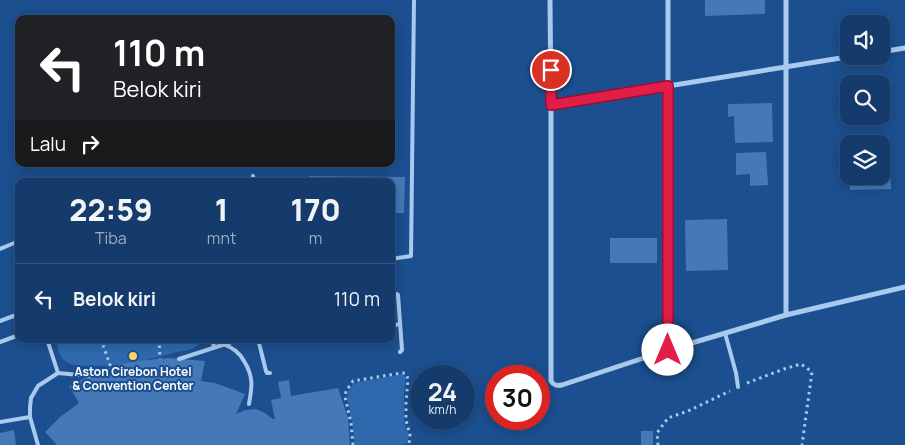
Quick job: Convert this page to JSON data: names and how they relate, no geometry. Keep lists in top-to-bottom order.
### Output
{
  "places": ["Aston Cirebon Hotel & Convention Center"],
  "page": {
    "turn": ["110 m", "Belok kiri"],
    "then": "Lalu",
    "eta": [
      "22:59",
      "Tiba",
      "1",
      "mnt",
      "170",
      "m"
    ],
    "list": [
      {
        "name": "Belok kiri",
        "value": "110 m"
      }
    ],
    "speed": "24 km/h",
    "limit": "30"
  }
}
